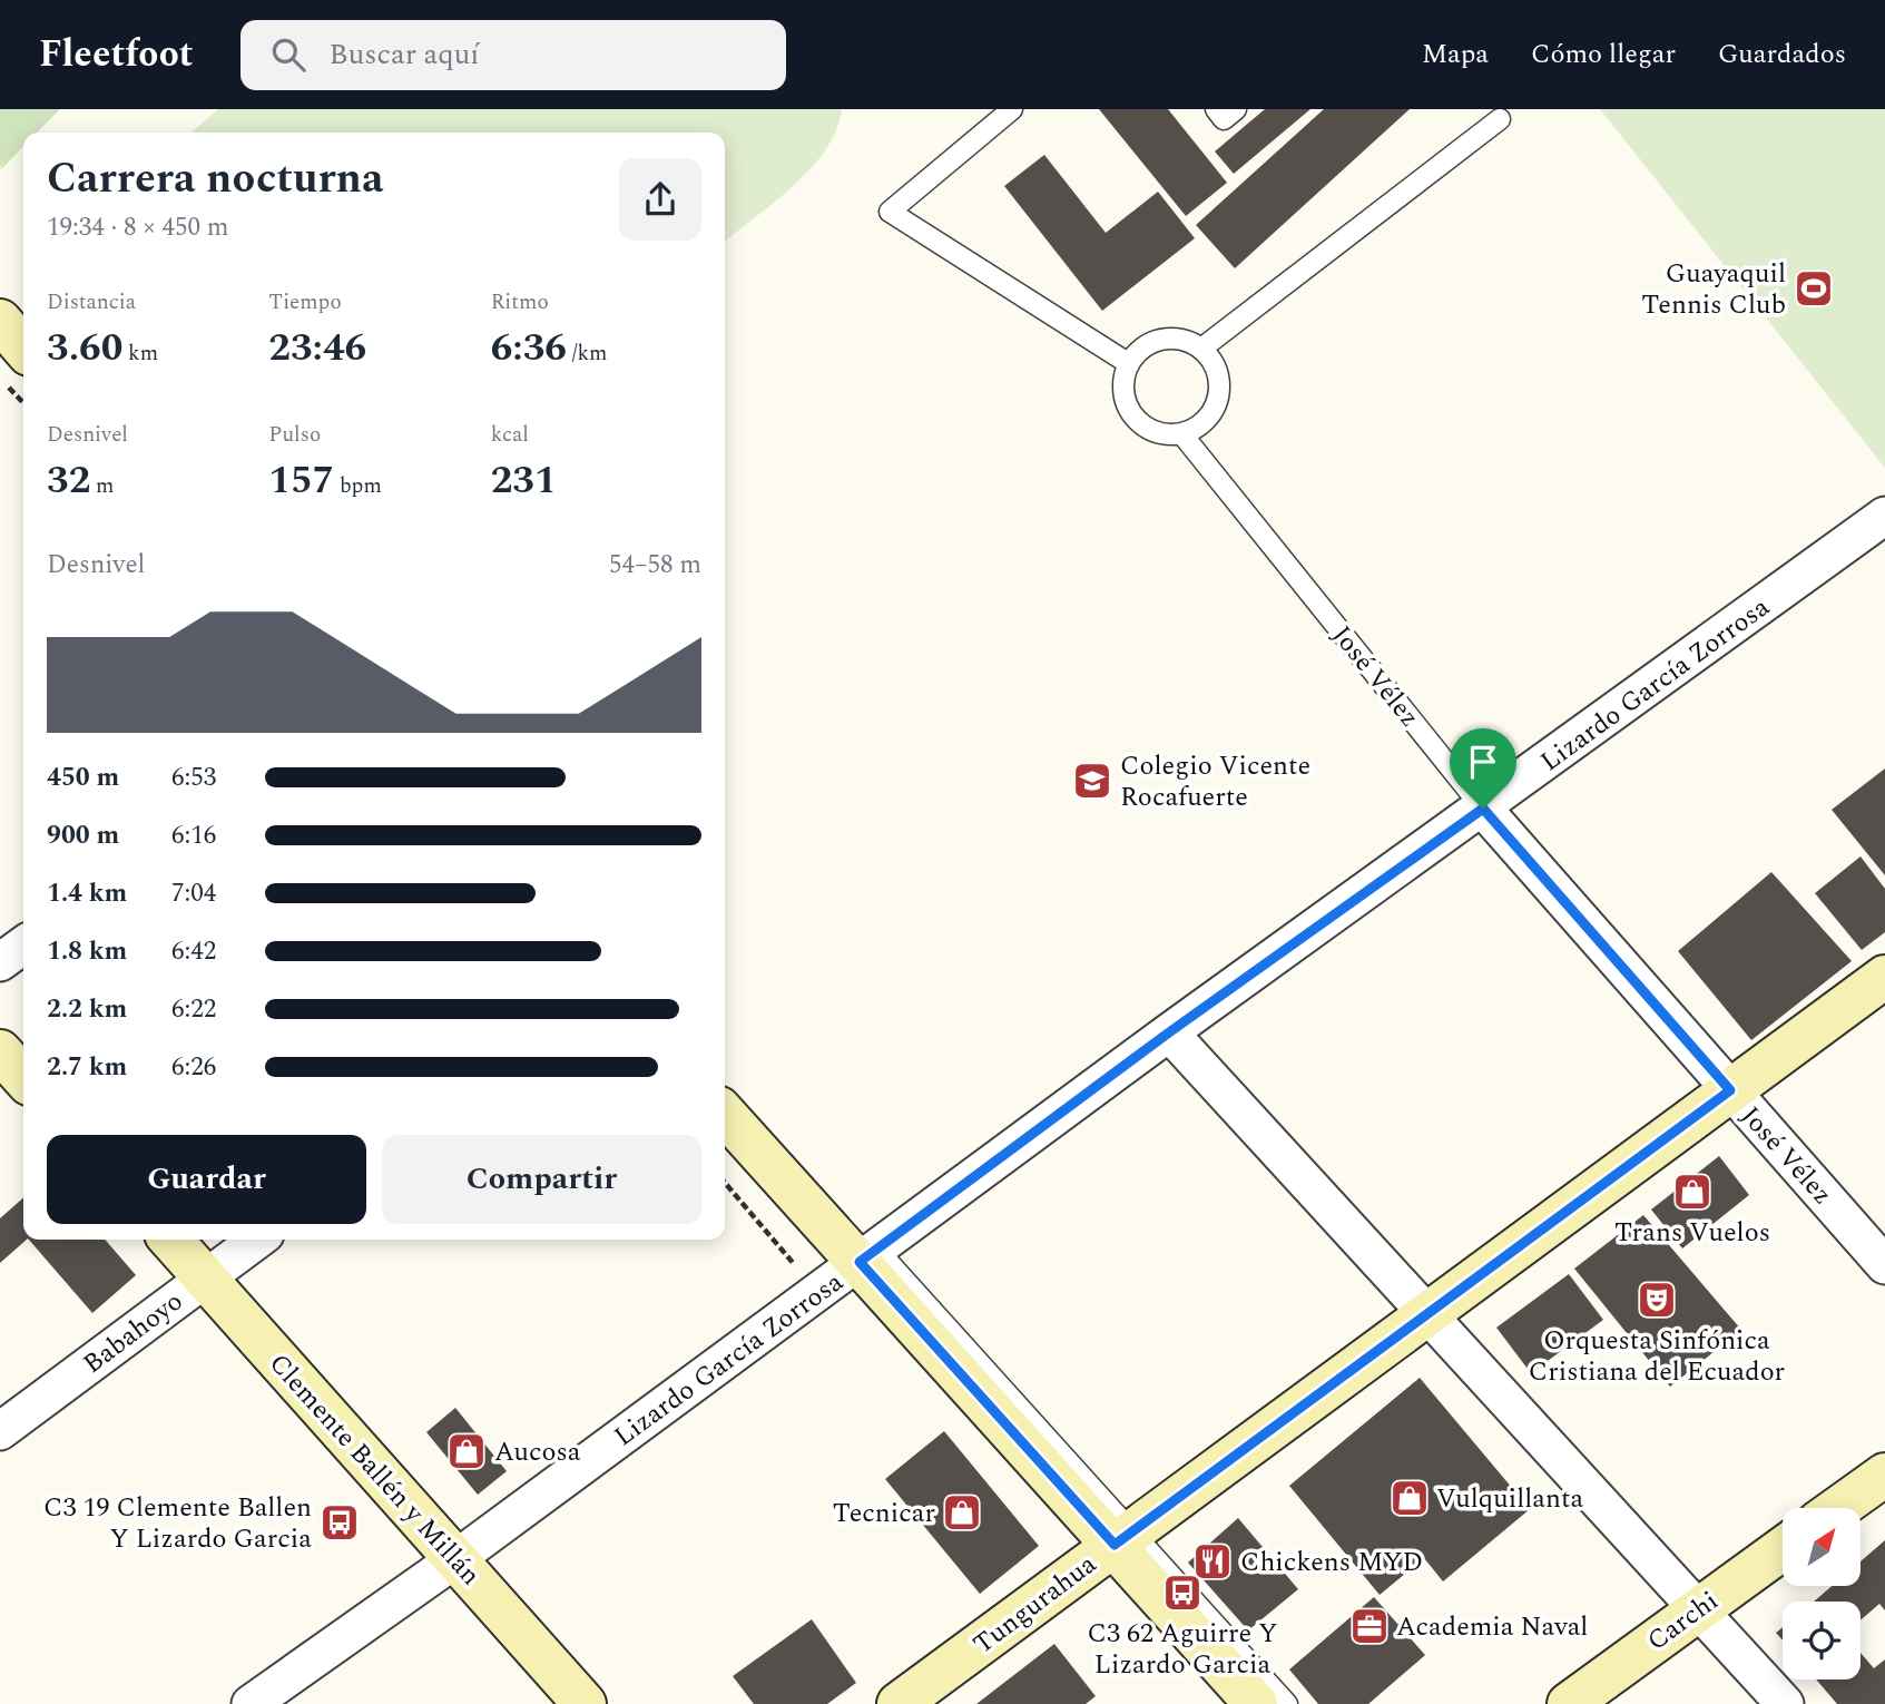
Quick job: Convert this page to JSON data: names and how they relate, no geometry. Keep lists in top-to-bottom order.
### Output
{
  "streets": {
    "main road": ["Clemente Ballén y Millán", "Tungurahua", "Carchi"],
    "street": ["José Vélez", "Lizardo García Zorrosa", "Babahoyo"]
  },
  "crossings": [
    ["José Vélez", "Lizardo García Zorrosa"],
    ["José Vélez", "Tungurahua"],
    ["Lizardo García Zorrosa", "Clemente Ballén y Millán"],
    ["Babahoyo", "Clemente Ballén y Millán"]
  ],
  "places": {
    "sports": ["Guayaquil Tennis Club"],
    "school or university": ["Colegio Vicente Rocafuerte"],
    "shop": [
      "Trans Vuelos",
      "Aucosa",
      "Vulquillanta",
      "Tecnicar"
    ],
    "theatre": ["Orquesta Sinfónica Cristiana del Ecuador"],
    "bus stop": ["C3 19 Clemente Ballen Y Lizardo Garcia", "C3 62 Aguirre Y Lizardo Garcia"],
    "restaurant": ["Chickens MYD"],
    "office": ["Academia Naval"]
  },
  "north": "top right",
  "page": {
    "header": "Fleetfoot",
    "search": "Buscar aquí",
    "nav": ["Mapa", "Cómo llegar", "Guardados"],
    "heading": ["Carrera nocturna", "19:34 · 8 × 450 m"],
    "stats": [
      ["Distancia", "3.60 km"],
      ["Tiempo", "23:46"],
      ["Ritmo", "6:36 /km"],
      ["Desnivel", "32 m"],
      ["Pulso", "157 bpm"],
      ["kcal", "231"]
    ],
    "chart": ["Desnivel", "54–58 m"],
    "list": [
      {
        "name": "450 m",
        "note": "6:53"
      },
      {
        "name": "900 m",
        "note": "6:16"
      },
      {
        "name": "1.4 km",
        "note": "7:04"
      },
      {
        "name": "1.8 km",
        "note": "6:42"
      },
      {
        "name": "2.2 km",
        "note": "6:22"
      },
      {
        "name": "2.7 km",
        "note": "6:26"
      }
    ],
    "buttons": ["Guardar", "Compartir"]
  }
}
